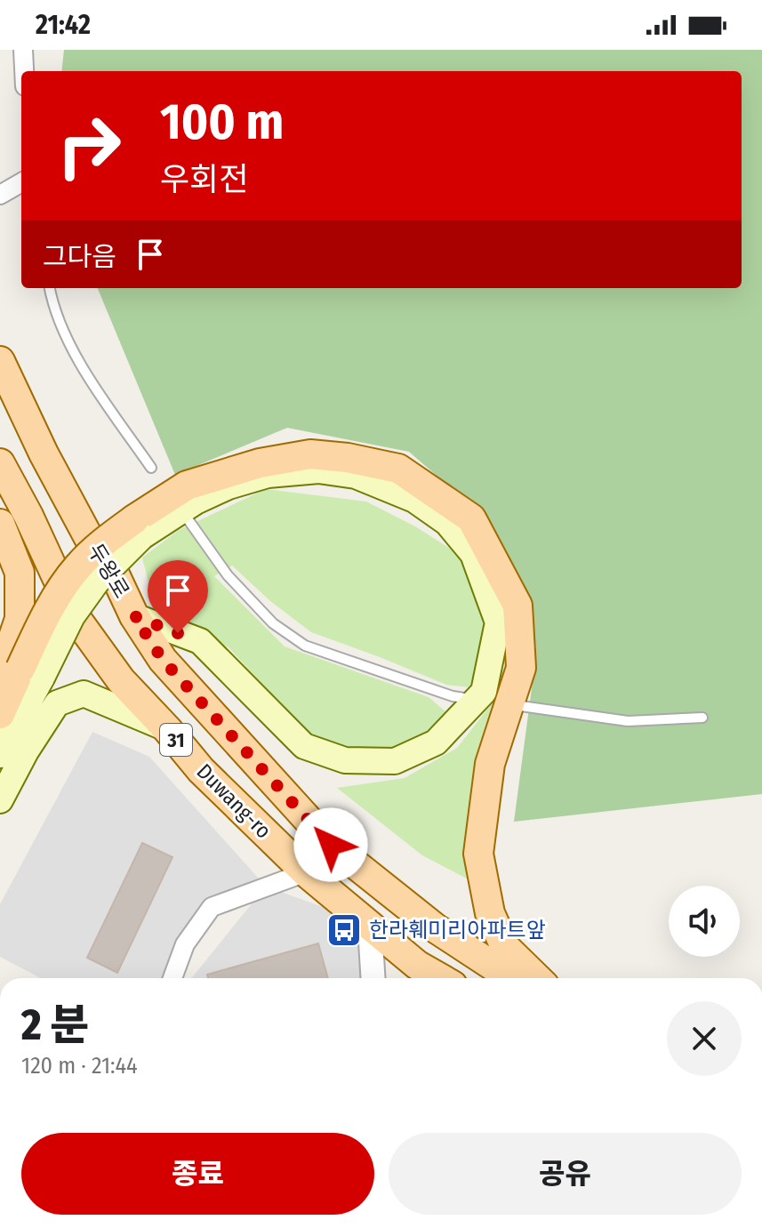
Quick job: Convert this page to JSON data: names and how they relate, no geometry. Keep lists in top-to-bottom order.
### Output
{
  "streets": {
    "main road": ["두왕로", "31", "Duwang-ro"]
  },
  "places": {
    "bus stop": ["한라훼미리아파트앞"]
  },
  "page": {
    "status": "21:42",
    "turn": ["100 m", "우회전"],
    "then": "그다음",
    "heading": ["2 분", "120 m · 21:44"],
    "buttons": ["종료", "공유"]
  }
}
